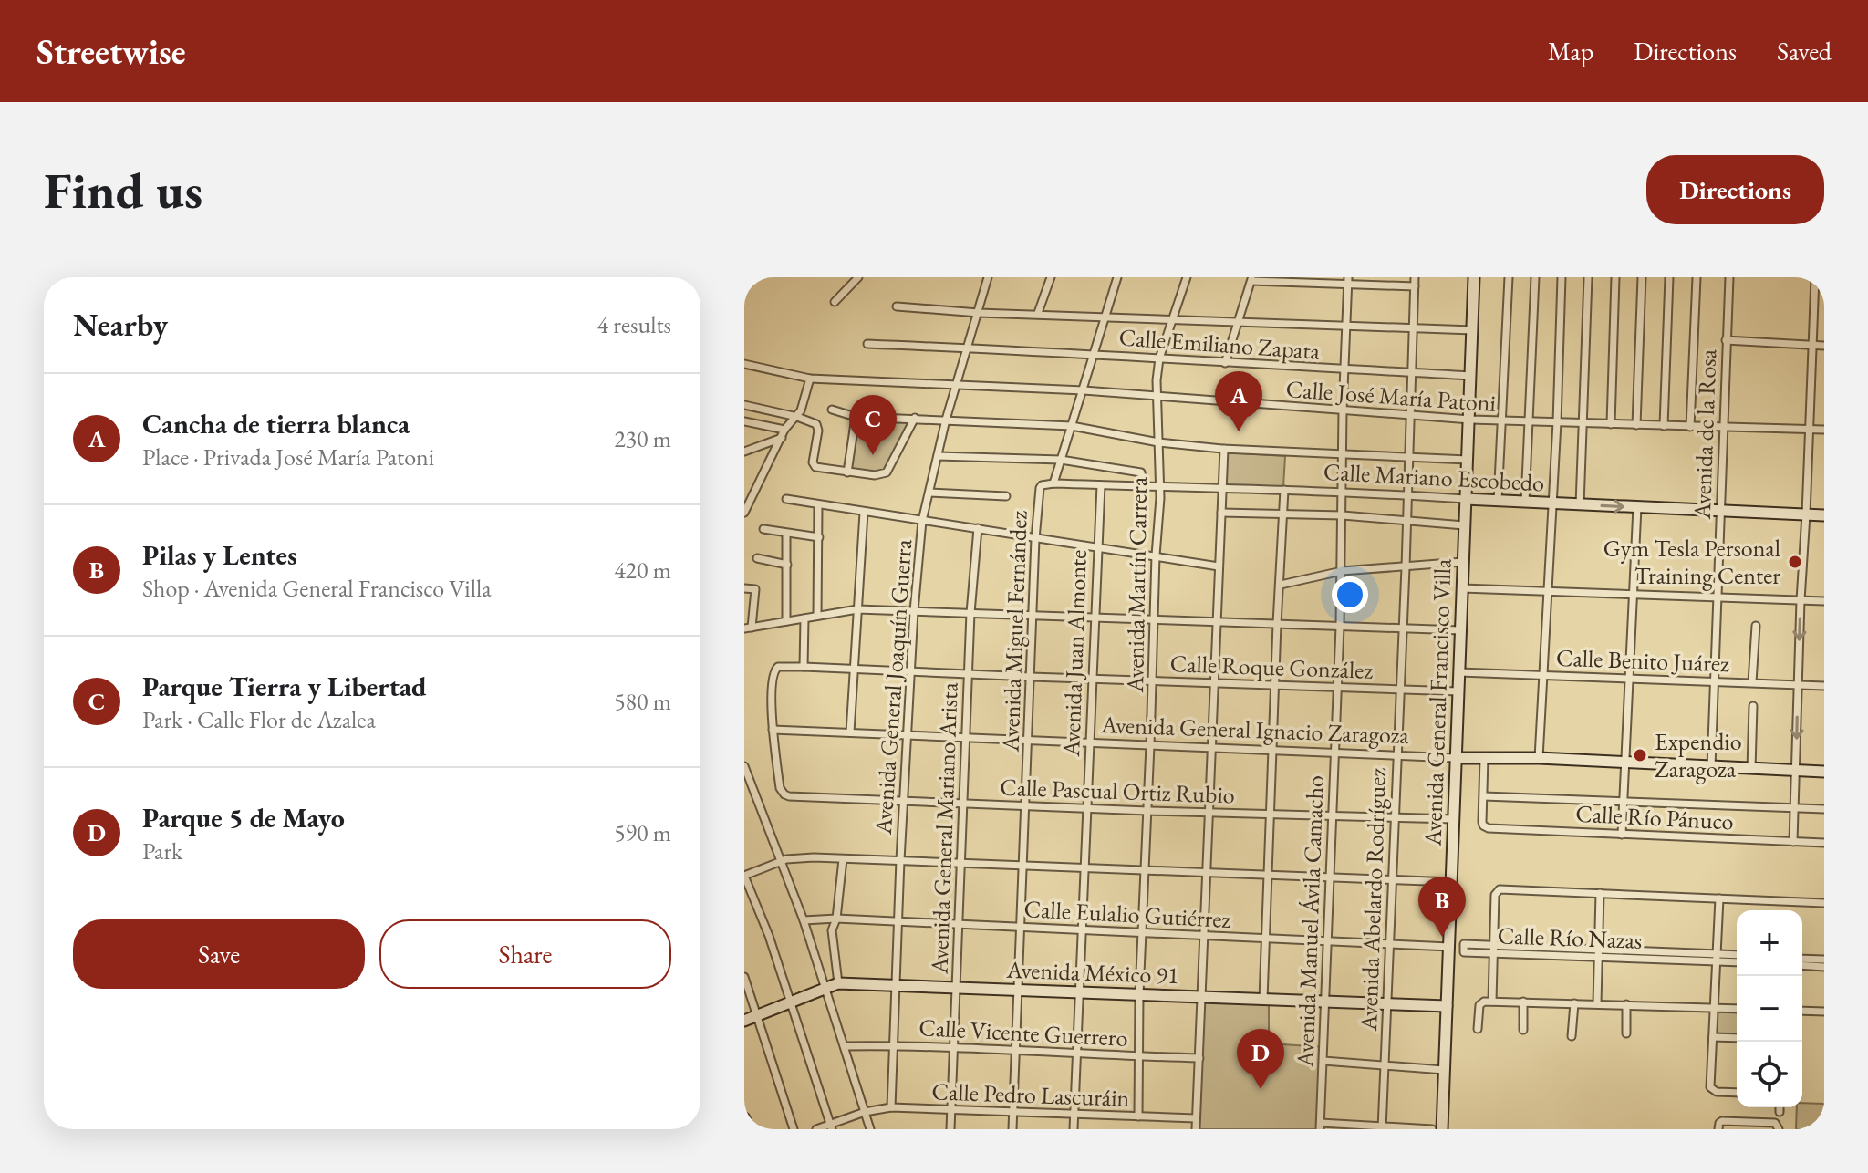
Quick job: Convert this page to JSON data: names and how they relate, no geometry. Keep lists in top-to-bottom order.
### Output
{
  "streets": {
    "main road": [
      "Calle Mariano Escobedo",
      "Avenida General Francisco Villa",
      "Avenida General Ignacio Zaragoza",
      "Avenida México 91"
    ],
    "street": [
      "Calle Emiliano Zapata",
      "Calle José María Patoni",
      "Avenida de la Rosa",
      "Avenida Martín Carrera",
      "Avenida Miguel Fernández",
      "Avenida Juan Almonte",
      "Calle Benito Juárez",
      "Calle Roque González",
      "Avenida General Joaquín Guerra",
      "Calle Pascual Ortiz Rubio",
      "Calle Río Pánuco",
      "Avenida General Mariano Arista",
      "Avenida Abelardo Rodríguez",
      "Calle Eulalio Gutiérrez",
      "Avenida Manuel Ávila Camacho",
      "Calle Río Nazas",
      "Calle Vicente Guerrero",
      "Calle Pedro Lascuráin"
    ]
  },
  "crossings": [
    ["Calle Emiliano Zapata", "Avenida Martín Carrera"],
    ["Calle Emiliano Zapata", "Avenida General Joaquín Guerra"],
    ["Calle Emiliano Zapata", "Avenida General Francisco Villa"],
    ["Calle Emiliano Zapata", "Avenida Abelardo Rodríguez"],
    ["Calle Emiliano Zapata", "Avenida Manuel Ávila Camacho"],
    ["Calle José María Patoni", "Avenida de la Rosa"],
    ["Calle José María Patoni", "Avenida Martín Carrera"],
    ["Calle José María Patoni", "Avenida General Joaquín Guerra"],
    ["Calle José María Patoni", "Avenida General Francisco Villa"],
    ["Calle José María Patoni", "Avenida Abelardo Rodríguez"],
    ["Calle José María Patoni", "Avenida Manuel Ávila Camacho"],
    ["Avenida de la Rosa", "Calle Mariano Escobedo"],
    ["Avenida de la Rosa", "Calle Benito Juárez"],
    ["Avenida de la Rosa", "Avenida General Ignacio Zaragoza"],
    ["Calle Mariano Escobedo", "Avenida Martín Carrera"],
    ["Calle Mariano Escobedo", "Avenida Miguel Fernández"],
    ["Calle Mariano Escobedo", "Avenida Juan Almonte"],
    ["Calle Mariano Escobedo", "Avenida General Francisco Villa"],
    ["Calle Mariano Escobedo", "Avenida Abelardo Rodríguez"],
    ["Calle Mariano Escobedo", "Avenida Manuel Ávila Camacho"],
    ["Avenida Martín Carrera", "Calle Roque González"],
    ["Avenida Martín Carrera", "Avenida General Ignacio Zaragoza"],
    ["Avenida Martín Carrera", "Calle Pascual Ortiz Rubio"],
    ["Avenida Martín Carrera", "Calle Eulalio Gutiérrez"],
    ["Avenida Martín Carrera", "Avenida México 91"],
    ["Avenida Martín Carrera", "Calle Vicente Guerrero"],
    ["Avenida Martín Carrera", "Calle Pedro Lascuráin"],
    ["Avenida Miguel Fernández", "Calle Roque González"],
    ["Avenida Miguel Fernández", "Avenida General Ignacio Zaragoza"],
    ["Avenida Miguel Fernández", "Calle Pascual Ortiz Rubio"],
    ["Avenida Miguel Fernández", "Calle Eulalio Gutiérrez"],
    ["Avenida Miguel Fernández", "Avenida México 91"],
    ["Avenida Miguel Fernández", "Calle Vicente Guerrero"],
    ["Avenida Miguel Fernández", "Calle Pedro Lascuráin"],
    ["Avenida Juan Almonte", "Calle Roque González"],
    ["Avenida Juan Almonte", "Avenida General Ignacio Zaragoza"],
    ["Avenida Juan Almonte", "Calle Pascual Ortiz Rubio"],
    ["Avenida Juan Almonte", "Calle Eulalio Gutiérrez"],
    ["Avenida Juan Almonte", "Avenida México 91"],
    ["Avenida Juan Almonte", "Calle Vicente Guerrero"],
    ["Avenida Juan Almonte", "Calle Pedro Lascuráin"],
    ["Calle Benito Juárez", "Avenida General Francisco Villa"],
    ["Calle Roque González", "Avenida General Joaquín Guerra"],
    ["Calle Roque González", "Avenida General Francisco Villa"],
    ["Calle Roque González", "Avenida General Ignacio Zaragoza"],
    ["Calle Roque González", "Calle Pascual Ortiz Rubio"],
    ["Calle Roque González", "Avenida General Mariano Arista"],
    ["Calle Roque González", "Avenida Abelardo Rodríguez"],
    ["Calle Roque González", "Avenida Manuel Ávila Camacho"],
    ["Avenida General Joaquín Guerra", "Avenida General Ignacio Zaragoza"],
    ["Avenida General Joaquín Guerra", "Calle Pascual Ortiz Rubio"],
    ["Avenida General Joaquín Guerra", "Calle Eulalio Gutiérrez"],
    ["Avenida General Joaquín Guerra", "Avenida México 91"],
    ["Avenida General Joaquín Guerra", "Calle Vicente Guerrero"],
    ["Avenida General Joaquín Guerra", "Calle Pedro Lascuráin"],
    ["Avenida General Francisco Villa", "Avenida General Ignacio Zaragoza"],
    ["Avenida General Francisco Villa", "Calle Pascual Ortiz Rubio"],
    ["Avenida General Francisco Villa", "Calle Eulalio Gutiérrez"],
    ["Avenida General Francisco Villa", "Avenida México 91"],
    ["Avenida General Ignacio Zaragoza", "Calle Pascual Ortiz Rubio"],
    ["Avenida General Ignacio Zaragoza", "Avenida General Mariano Arista"],
    ["Avenida General Ignacio Zaragoza", "Avenida Abelardo Rodríguez"],
    ["Avenida General Ignacio Zaragoza", "Avenida Manuel Ávila Camacho"],
    ["Calle Pascual Ortiz Rubio", "Avenida General Mariano Arista"],
    ["Calle Pascual Ortiz Rubio", "Avenida Abelardo Rodríguez"],
    ["Calle Pascual Ortiz Rubio", "Avenida Manuel Ávila Camacho"],
    ["Avenida General Mariano Arista", "Calle Eulalio Gutiérrez"],
    ["Avenida General Mariano Arista", "Avenida México 91"],
    ["Avenida General Mariano Arista", "Calle Vicente Guerrero"],
    ["Avenida General Mariano Arista", "Calle Pedro Lascuráin"],
    ["Avenida Abelardo Rodríguez", "Calle Eulalio Gutiérrez"],
    ["Avenida Abelardo Rodríguez", "Avenida México 91"],
    ["Calle Eulalio Gutiérrez", "Avenida Manuel Ávila Camacho"],
    ["Avenida Manuel Ávila Camacho", "Avenida México 91"]
  ],
  "places": ["Gym Tesla Personal Training Center", "Expendio Zaragoza"],
  "page": {
    "header": "Streetwise",
    "nav": ["Map", "Directions", "Saved"],
    "buttons": [
      "Directions",
      ["Save", "Share"]
    ],
    "title": "Find us",
    "heading": ["Nearby", "4 results"],
    "pins": [
      "A",
      "C",
      "B",
      "D"
    ],
    "list": [
      {
        "mark": "A",
        "name": "Cancha de tierra blanca",
        "note": "Place · Privada José María Patoni",
        "value": "230 m"
      },
      {
        "mark": "B",
        "name": "Pilas y Lentes",
        "note": "Shop · Avenida General Francisco Villa",
        "value": "420 m"
      },
      {
        "mark": "C",
        "name": "Parque Tierra y Libertad",
        "note": "Park · Calle Flor de Azalea",
        "value": "580 m"
      },
      {
        "mark": "D",
        "name": "Parque 5 de Mayo",
        "note": "Park",
        "value": "590 m"
      }
    ],
    "map_buttons": ["+", "−"]
  }
}
